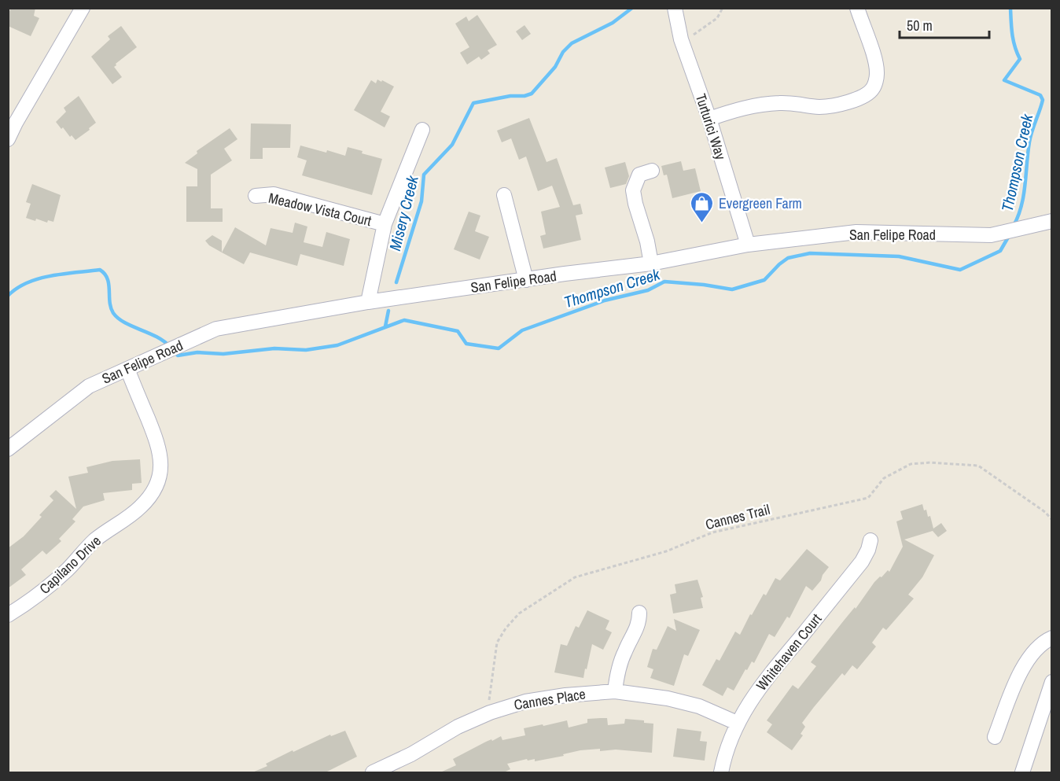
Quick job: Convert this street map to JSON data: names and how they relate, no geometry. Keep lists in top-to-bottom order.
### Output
{
  "streets": {
    "street": [
      "Turturici Way",
      "Meadow Vista Court",
      "San Felipe Road",
      "Capilano Drive",
      "Whitehaven Court",
      "Cannes Place"
    ],
    "path": ["Cannes Trail"]
  },
  "crossings": [
    ["Turturici Way", "San Felipe Road"],
    ["San Felipe Road", "Capilano Drive"],
    ["Cannes Trail", "Cannes Place"],
    ["Whitehaven Court", "Cannes Place"]
  ],
  "water": ["Thompson Creek", "Misery Creek"],
  "places": {
    "shop": ["Evergreen Farm"]
  },
  "scale_bar": "50 m"
}
